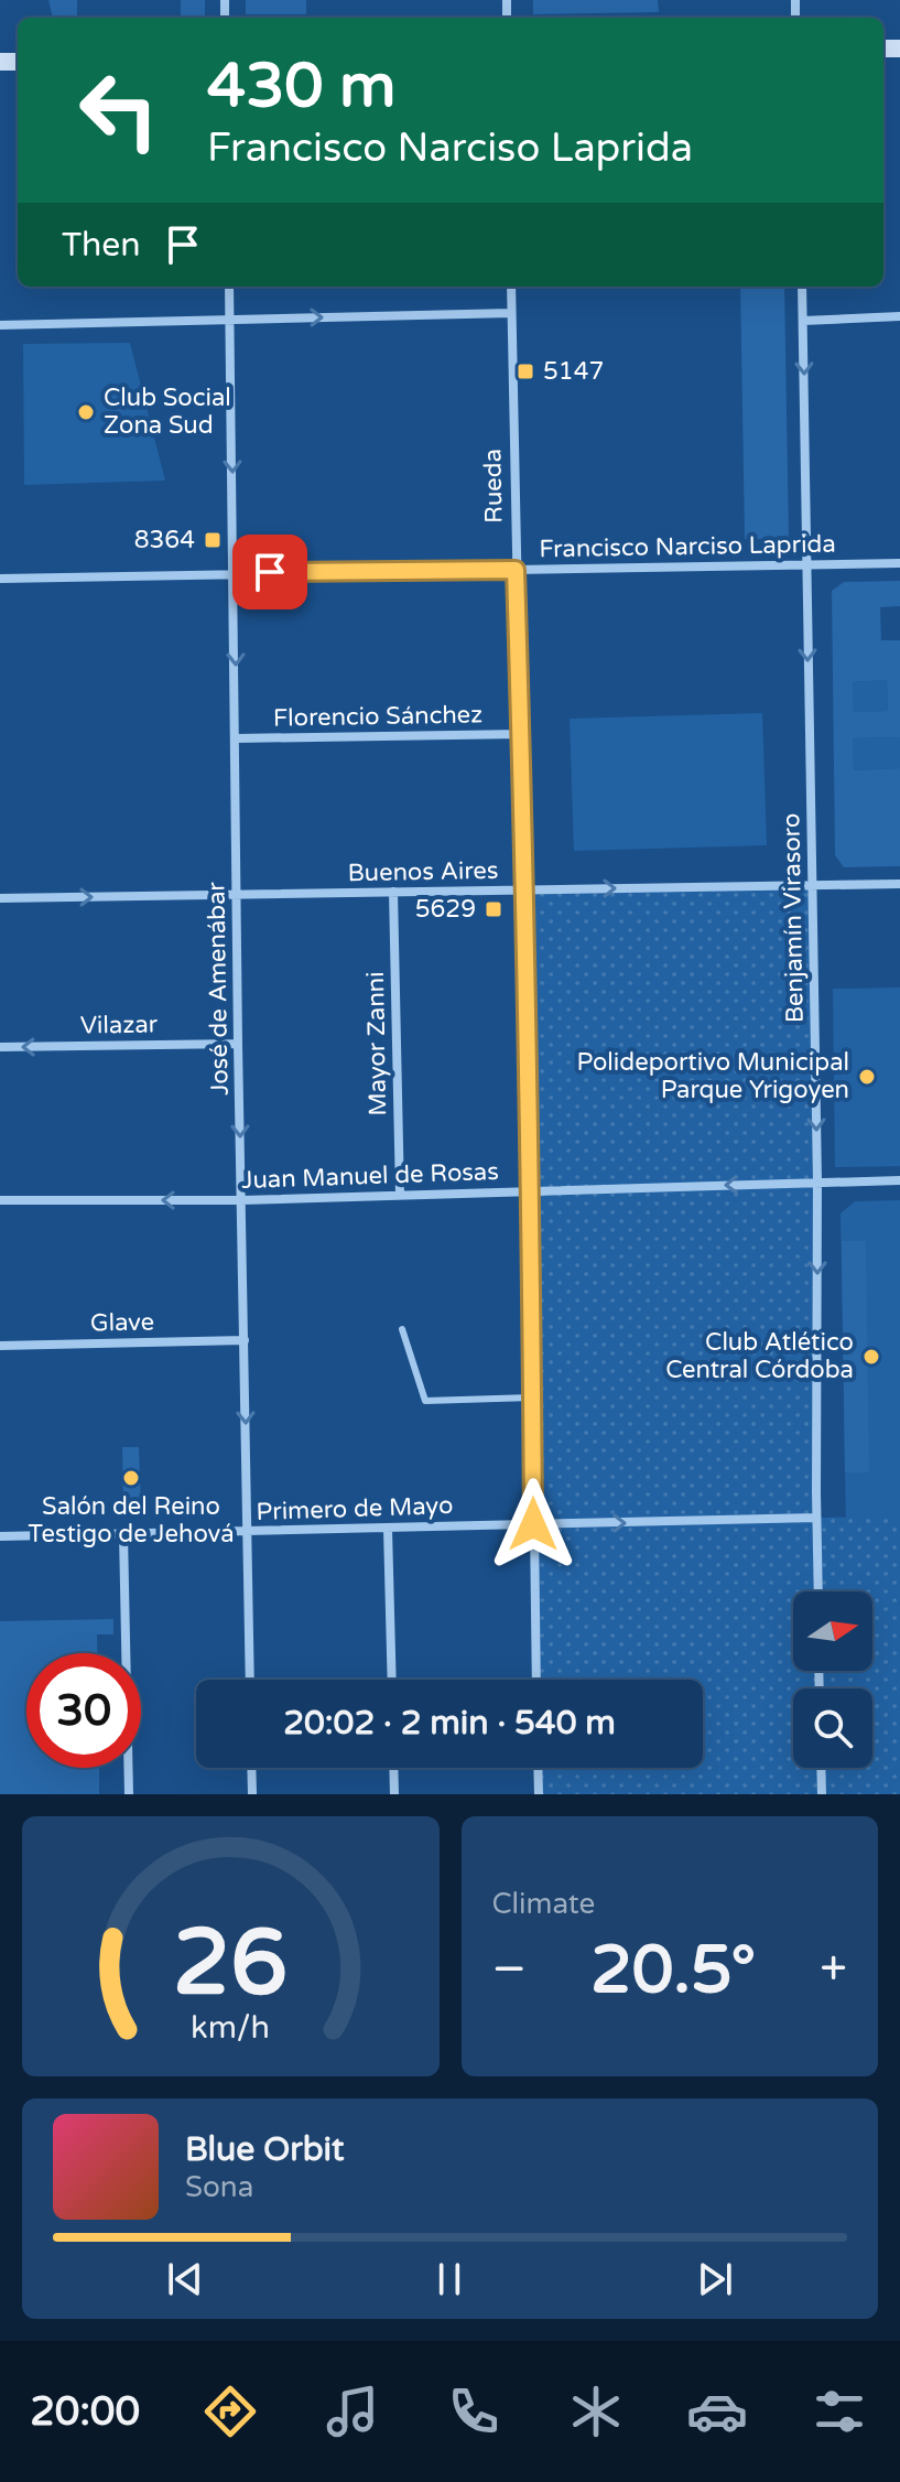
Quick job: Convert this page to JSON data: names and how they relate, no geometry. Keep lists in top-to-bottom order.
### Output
{
  "streets": {
    "street": [
      "Rueda",
      "Francisco Narciso Laprida",
      "Florencio Sánchez",
      "Buenos Aires",
      "Benjamín Virasoro",
      "José de Amenábar",
      "Vilazar",
      "Mayor Zanni",
      "Juan Manuel de Rosas",
      "Glave",
      "Primero de Mayo"
    ]
  },
  "crossings": [
    ["Rueda", "Francisco Narciso Laprida"],
    ["Rueda", "Florencio Sánchez"],
    ["Rueda", "Buenos Aires"],
    ["Rueda", "Juan Manuel de Rosas"],
    ["Rueda", "Primero de Mayo"],
    ["Francisco Narciso Laprida", "Benjamín Virasoro"],
    ["Francisco Narciso Laprida", "José de Amenábar"],
    ["Florencio Sánchez", "José de Amenábar"],
    ["Buenos Aires", "Benjamín Virasoro"],
    ["Buenos Aires", "José de Amenábar"],
    ["Buenos Aires", "Mayor Zanni"],
    ["Benjamín Virasoro", "Juan Manuel de Rosas"],
    ["Benjamín Virasoro", "Primero de Mayo"],
    ["José de Amenábar", "Vilazar"],
    ["José de Amenábar", "Juan Manuel de Rosas"],
    ["José de Amenábar", "Glave"],
    ["José de Amenábar", "Primero de Mayo"],
    ["Mayor Zanni", "Juan Manuel de Rosas"]
  ],
  "one_way": [
    "Buenos Aires",
    "Benjamín Virasoro",
    "José de Amenábar",
    "Vilazar",
    "Juan Manuel de Rosas"
  ],
  "places": {
    "transit": ["5147", "8364", "5629"],
    "other": [
      "Club Social Zona Sud",
      "Polideportivo Municipal Parque Yrigoyen",
      "Club Atlético Central Córdoba",
      "Salón del Reino Testigo de Jehová"
    ]
  },
  "north": "right",
  "page": {
    "turn": ["430 m", "Francisco Narciso Laprida"],
    "then": "Then",
    "limit": "30",
    "trip": "20:02 · 2 min · 540 m",
    "tile": "Climate",
    "heat": ["−", "20.5°", "+"],
    "song": ["Blue Orbit", "Sona"],
    "tabs": "20:00",
    "gauge": ["26", "km/h"]
  }
}
